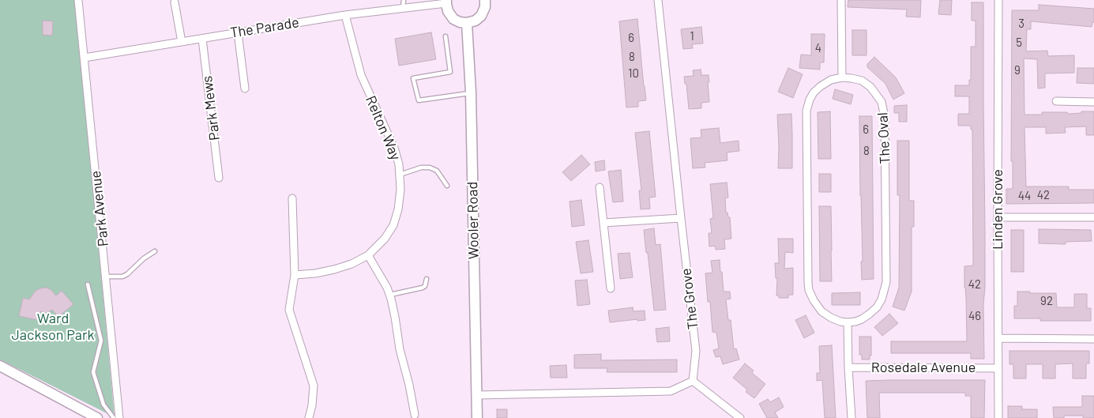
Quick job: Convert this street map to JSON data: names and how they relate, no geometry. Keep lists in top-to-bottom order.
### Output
{
  "streets": {
    "street": [
      "The Parade",
      "Park Mews",
      "Relton Way",
      "The Oval",
      "Park Avenue",
      "Linden Grove",
      "Wooler Road",
      "The Grove",
      "Rosedale Avenue"
    ]
  },
  "crossings": [
    ["The Parade", "Park Mews"],
    ["The Parade", "Relton Way"],
    ["The Parade", "Park Avenue"],
    ["Linden Grove", "Rosedale Avenue"]
  ],
  "parks": ["Ward Jackson Park"],
  "house_numbers": [
    "3",
    "1",
    "6",
    "5",
    "4",
    "8",
    "9",
    "10",
    "6",
    "8",
    "42",
    "44",
    "42",
    "92",
    "46"
  ]
}
